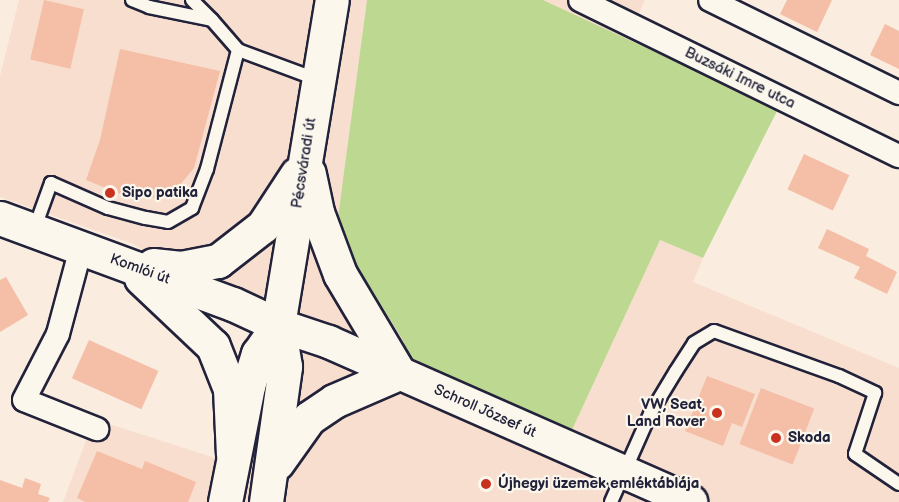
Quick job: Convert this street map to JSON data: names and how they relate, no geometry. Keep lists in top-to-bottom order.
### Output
{
  "streets": {
    "main road": ["Pécsváradi út", "Komlói út", "Schroll József út"],
    "street": ["Buzsáki Imre utca"]
  },
  "crossings": [
    ["Pécsváradi út", "Komlói út"],
    ["Pécsváradi út", "Schroll József út"],
    ["Komlói út", "Schroll József út"]
  ],
  "places": [
    "Sipo patika",
    "VW, Seat, Land Rover",
    "Skoda",
    "Újhegyi üzemek emléktáblája"
  ]
}
